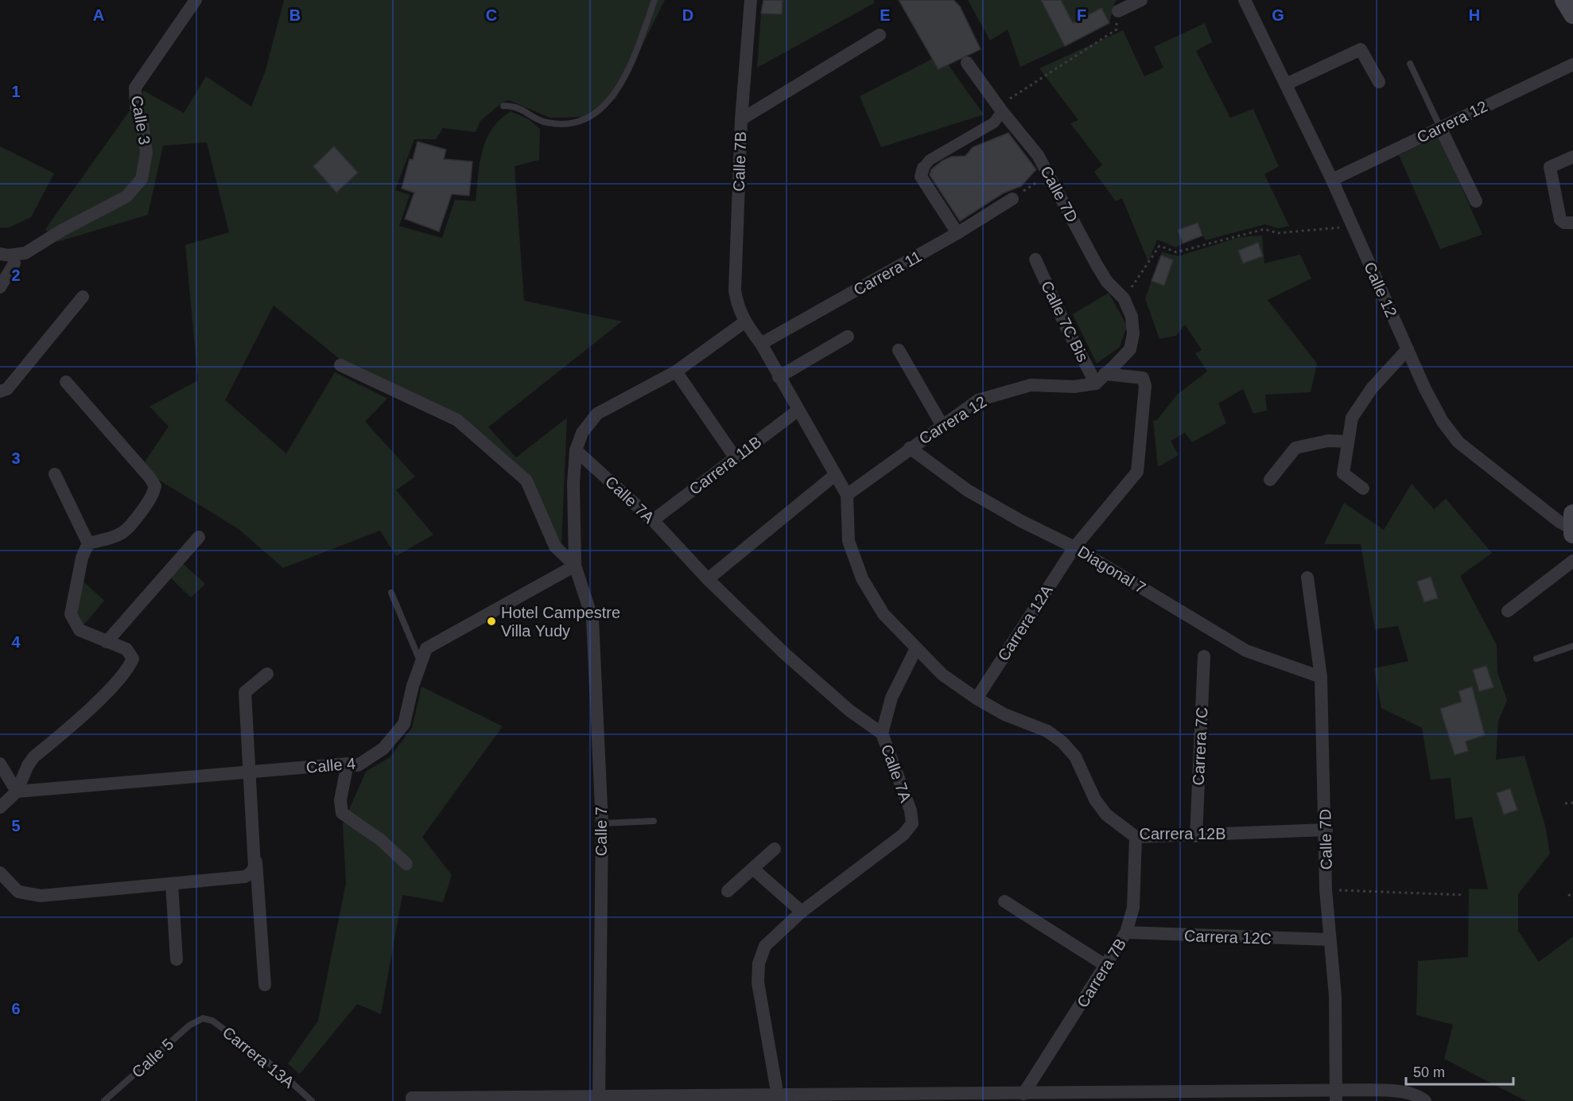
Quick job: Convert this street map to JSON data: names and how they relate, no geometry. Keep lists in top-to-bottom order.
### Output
{
  "streets": {
    "street": [
      "Calle 3",
      "Carrera 12",
      "Calle 7B",
      "Calle 7D",
      "Carrera 11",
      "Calle 12",
      "Calle 7C Bis",
      "Carrera 11B",
      "Calle 7A",
      "Diagonal 7",
      "Carrera 12A",
      "Carrera 7C",
      "Calle 4",
      "Calle 7",
      "Carrera 12B",
      "Carrera 12C",
      "Carrera 7B"
    ],
    "lane": ["Carrera 13A", "Calle 5"]
  },
  "crossings": [
    ["Carrera 12", "Calle 7B"],
    ["Carrera 12", "Calle 7D"],
    ["Carrera 12", "Calle 12"],
    ["Carrera 12", "Calle 7C Bis"],
    ["Carrera 12", "Diagonal 7"],
    ["Carrera 12", "Carrera 12A"],
    ["Carrera 12", "Carrera 12B"],
    ["Calle 7B", "Carrera 11"],
    ["Calle 7B", "Carrera 11B"],
    ["Calle 7B", "Carrera 12B"],
    ["Calle 7D", "Calle 7C Bis"],
    ["Calle 7D", "Diagonal 7"],
    ["Calle 7D", "Carrera 12B"],
    ["Calle 7D", "Carrera 12C"],
    ["Carrera 11B", "Calle 7A"],
    ["Diagonal 7", "Carrera 12A"],
    ["Carrera 12A", "Carrera 12B"],
    ["Carrera 7C", "Carrera 12B"],
    ["Calle 4", "Calle 7"],
    ["Carrera 12B", "Carrera 7B"],
    ["Carrera 12C", "Carrera 7B"],
    ["Carrera 13A", "Calle 5"]
  ],
  "places": ["Hotel Campestre Villa Yudy"],
  "scale_bar": "50 m",
  "grid": {
    "columns": [
      "A",
      "B",
      "C",
      "D",
      "E",
      "F",
      "G",
      "H"
    ],
    "rows": [
      "1",
      "2",
      "3",
      "4",
      "5",
      "6"
    ]
  }
}
